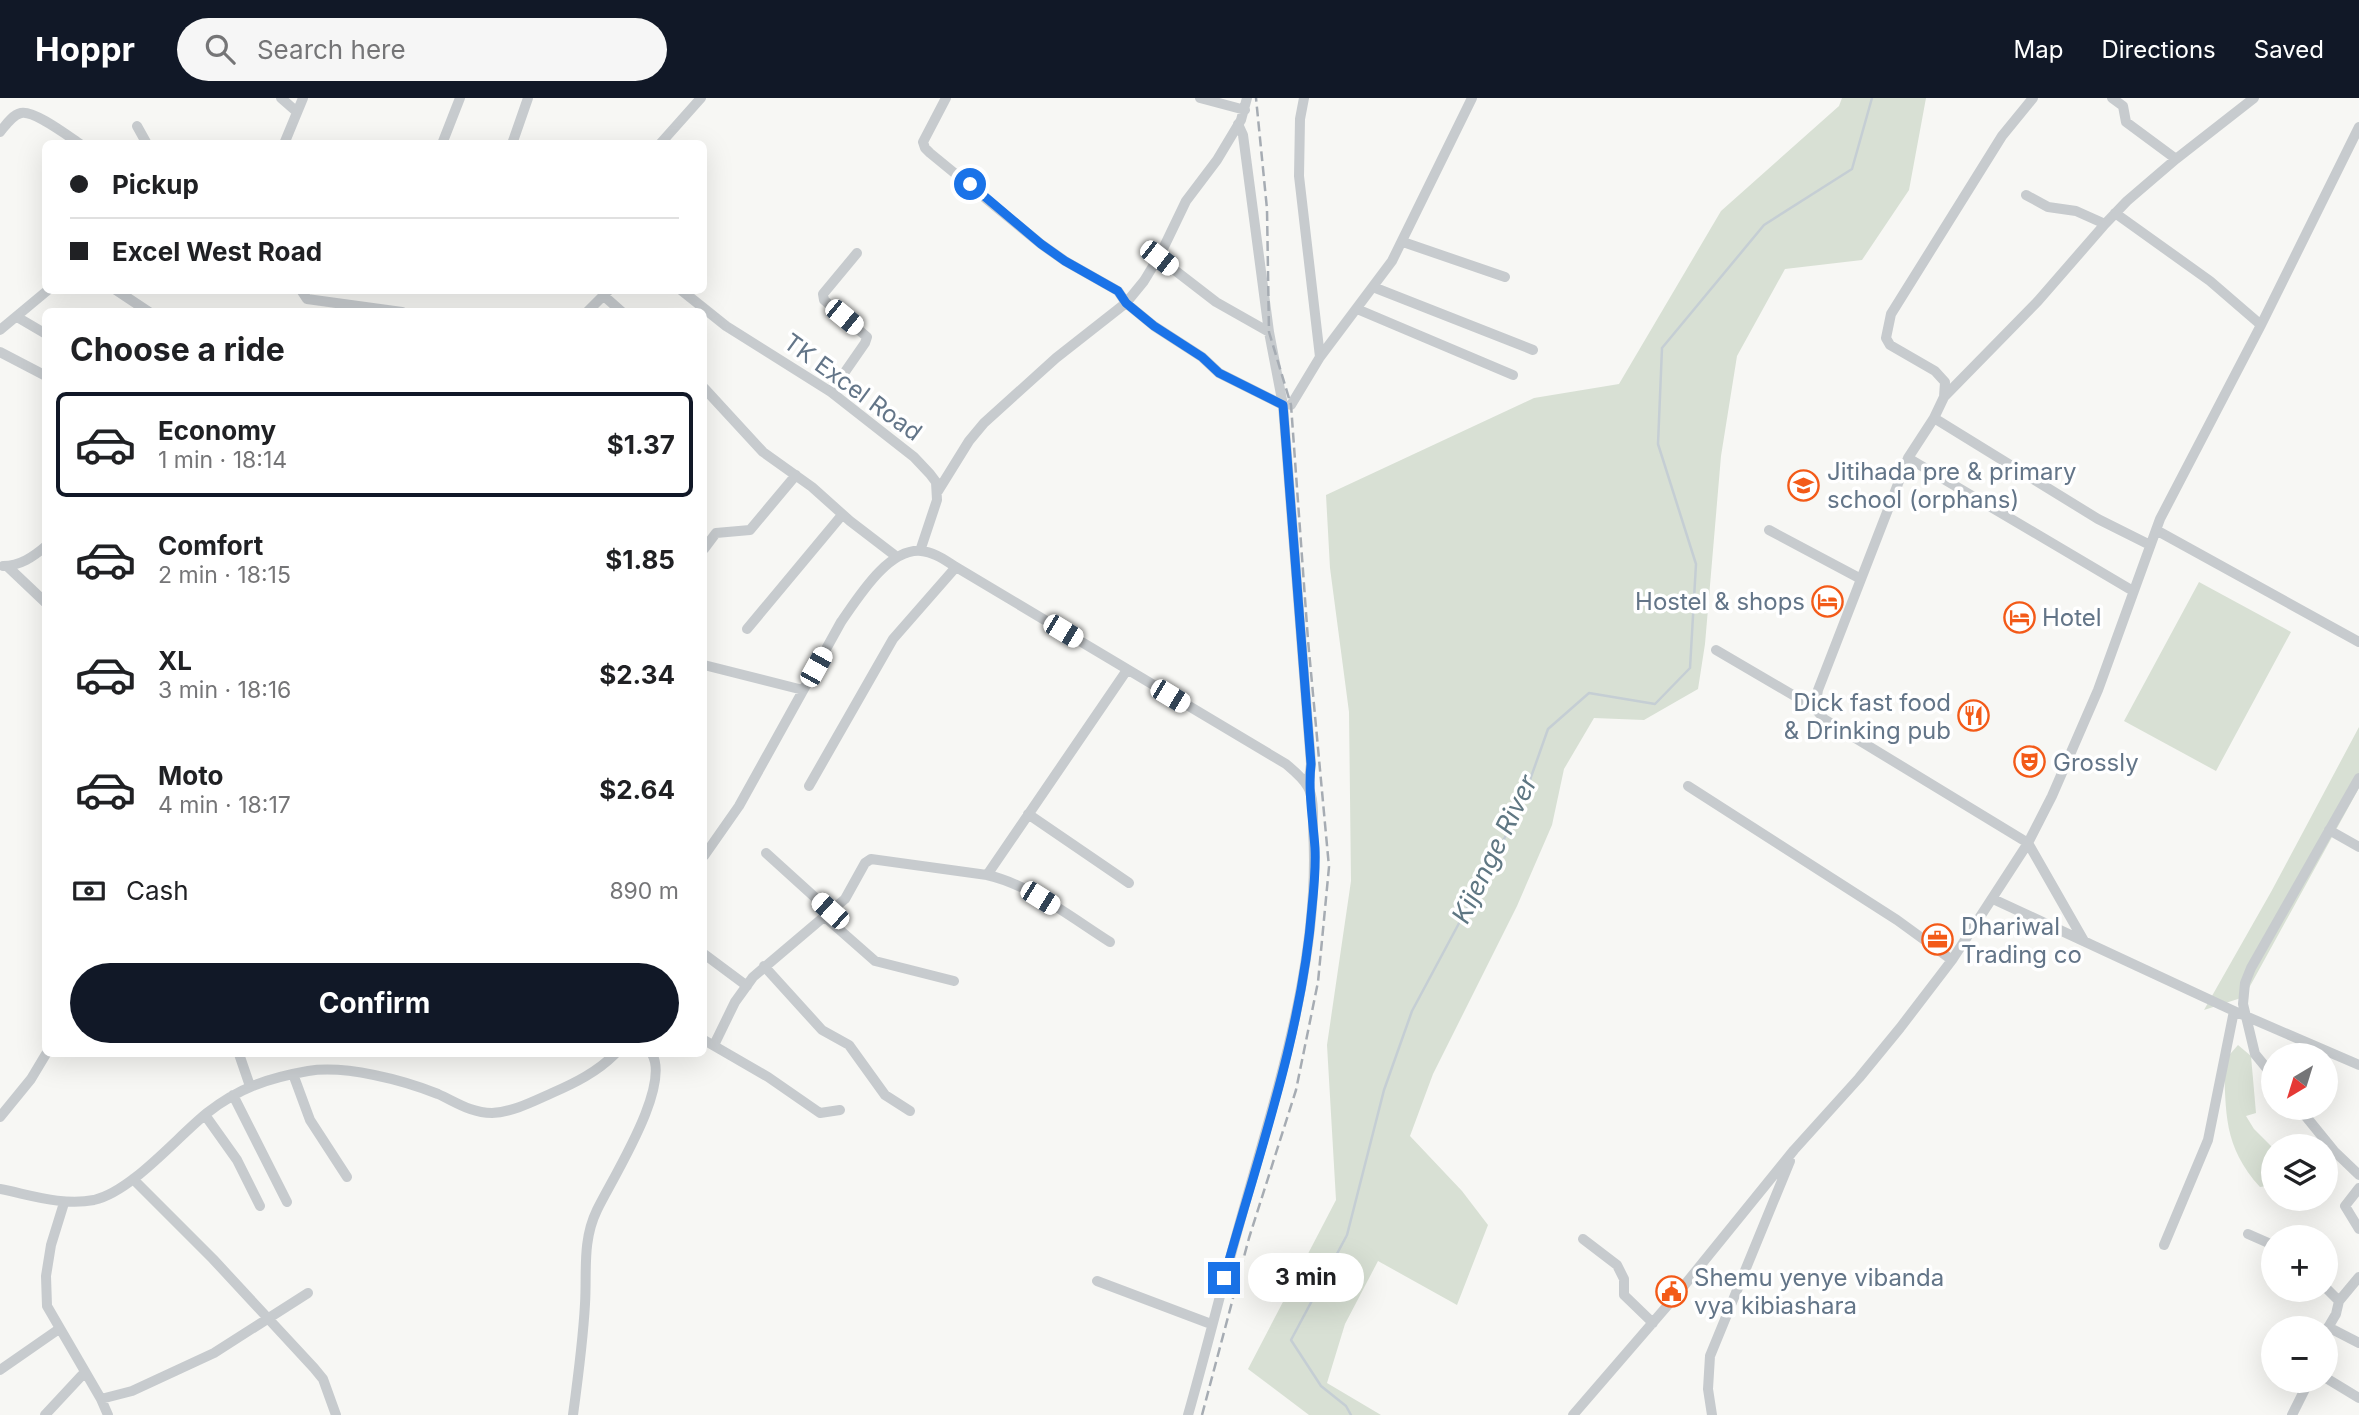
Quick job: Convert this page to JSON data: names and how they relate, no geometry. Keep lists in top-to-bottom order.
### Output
{
  "streets": {
    "street": ["TK Excel Road"]
  },
  "water": ["Kijenge River"],
  "places": {
    "school or university": ["Jitihada pre & primary school (orphans)"],
    "hotel": ["Hostel & shops", "Hotel"],
    "restaurant": ["Dick fast food & Drinking pub"],
    "theatre": ["Grossly"],
    "office": ["Dhariwal Trading co"],
    "public building": ["Shemu yenye vibanda vya kibiashara"]
  },
  "north": "bottom left",
  "page": {
    "header": "Hoppr",
    "search": "Search here",
    "nav": ["Map", "Directions", "Saved"],
    "banner": ["Pickup", "Excel West Road"],
    "heading": "Choose a ride",
    "list": [
      {
        "name": "Economy",
        "note": "1 min · 18:14",
        "value": "$1.37"
      },
      {
        "name": "Comfort",
        "note": "2 min · 18:15",
        "value": "$1.85"
      },
      {
        "name": "XL",
        "note": "3 min · 18:16",
        "value": "$2.34"
      },
      {
        "name": "Moto",
        "note": "4 min · 18:17",
        "value": "$2.64"
      }
    ],
    "pay": ["Cash", "890 m"],
    "buttons": "Confirm",
    "map_buttons": ["+", "−"],
    "bubble": "3 min"
  }
}
